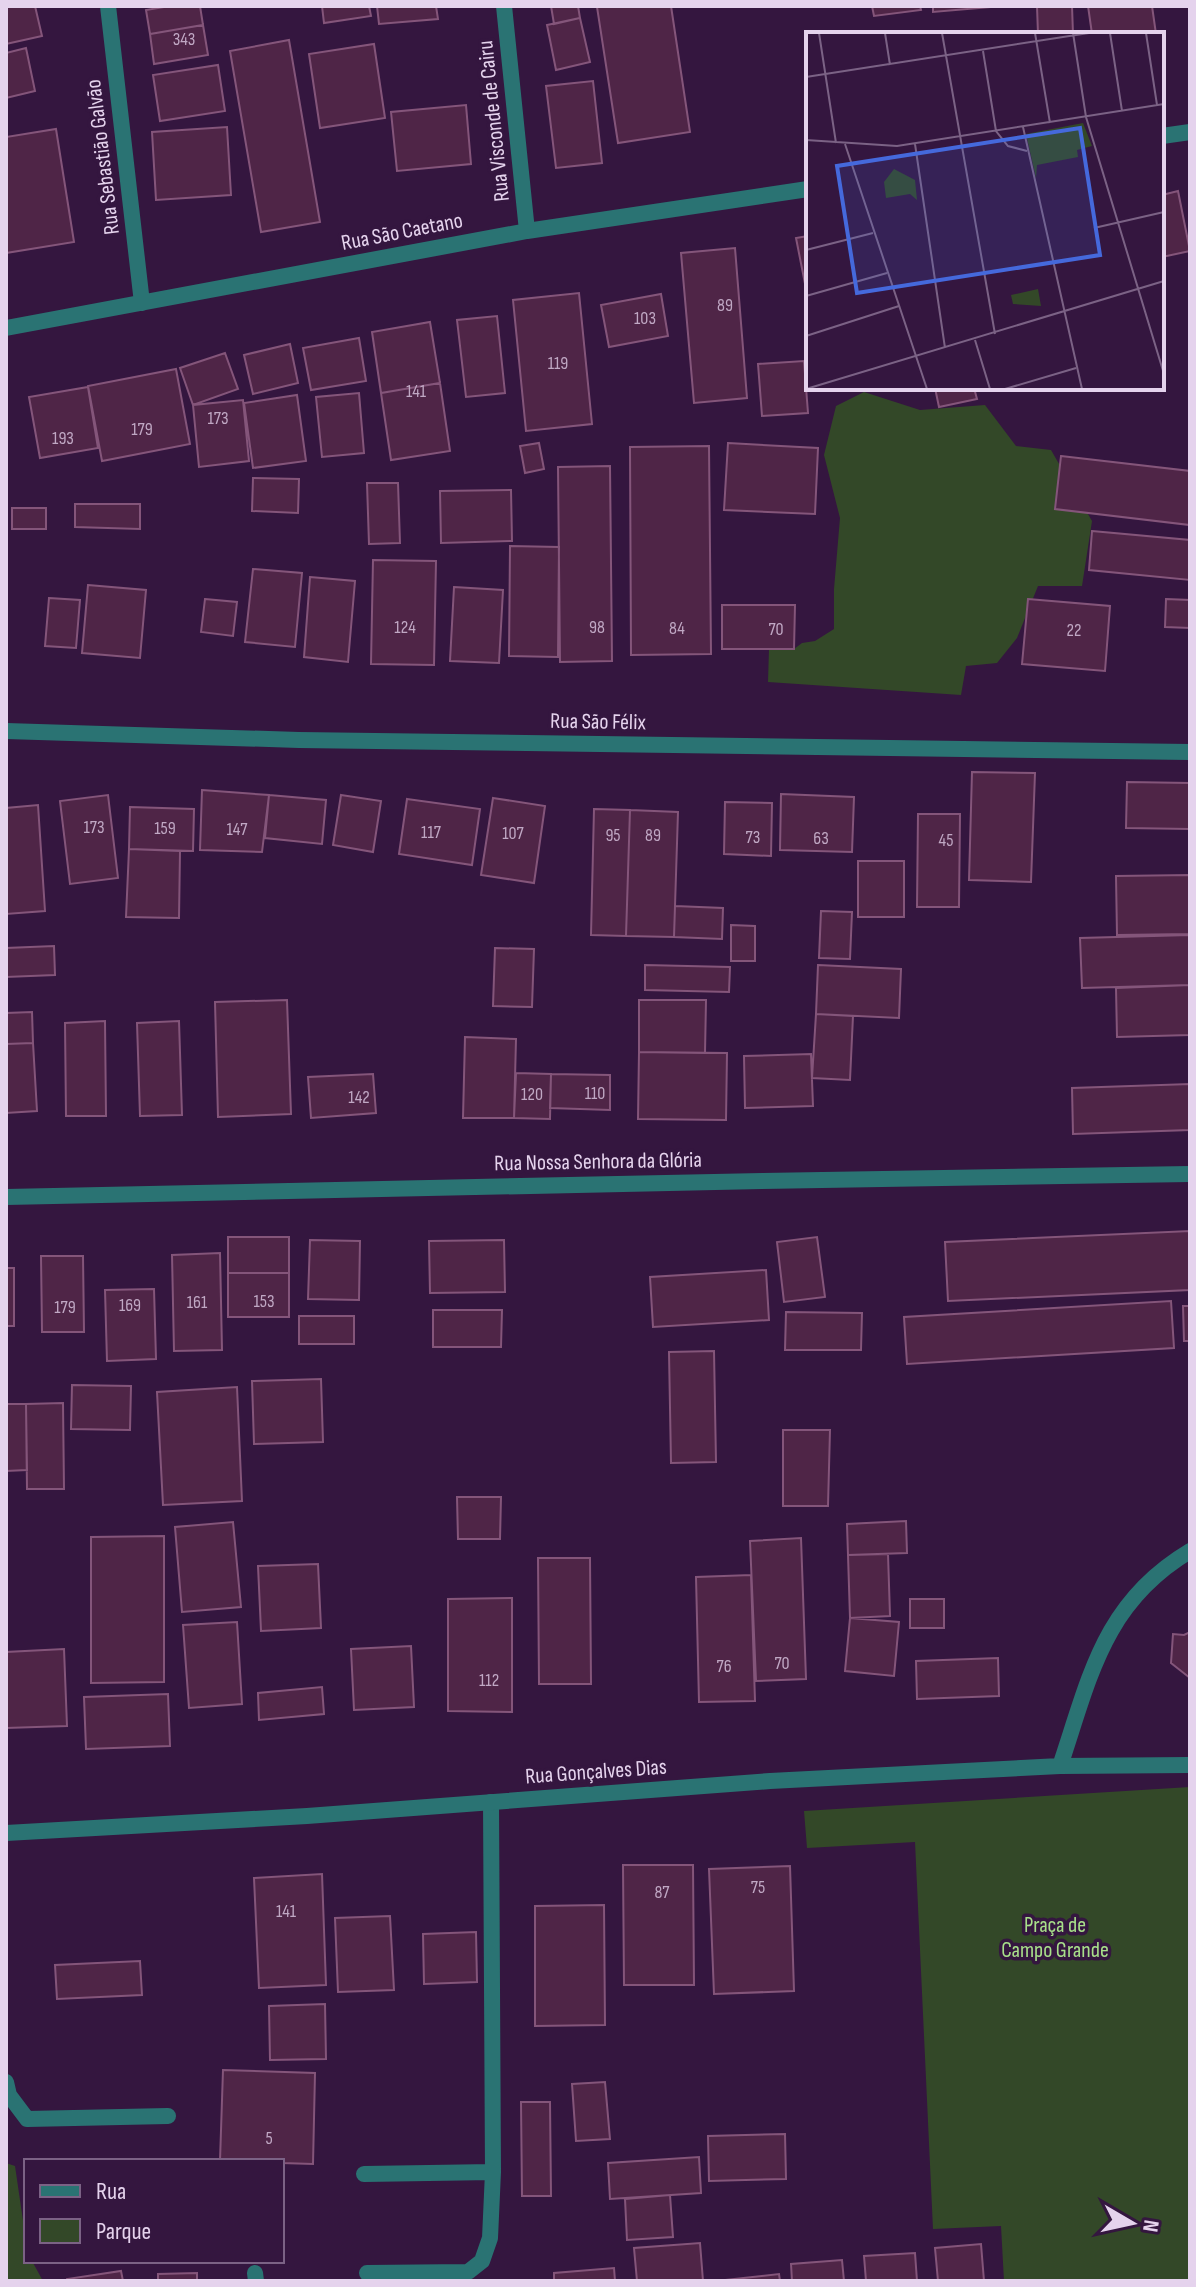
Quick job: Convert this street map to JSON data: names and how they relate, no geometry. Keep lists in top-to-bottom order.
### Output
{
  "streets": {
    "street": [
      "Rua Visconde de Cairu",
      "Rua Sebastião Galvão",
      "Rua São Caetano",
      "Rua São Félix",
      "Rua Nossa Senhora da Glória",
      "Rua Gonçalves Dias"
    ]
  },
  "crossings": [
    ["Rua Visconde de Cairu", "Rua São Caetano"],
    ["Rua Sebastião Galvão", "Rua São Caetano"]
  ],
  "parks": ["Praça de Campo Grande"],
  "house_numbers": [
    "343",
    "89",
    "103",
    "119",
    "141",
    "173",
    "179",
    "193",
    "124",
    "98",
    "84",
    "70",
    "22",
    "173",
    "159",
    "147",
    "117",
    "107",
    "95",
    "89",
    "73",
    "63",
    "45",
    "110",
    "120",
    "142",
    "153",
    "161",
    "169",
    "179",
    "70",
    "76",
    "112",
    "75",
    "87",
    "141",
    "5"
  ],
  "legend": ["Rua", "Parque"],
  "north": "right"
}
